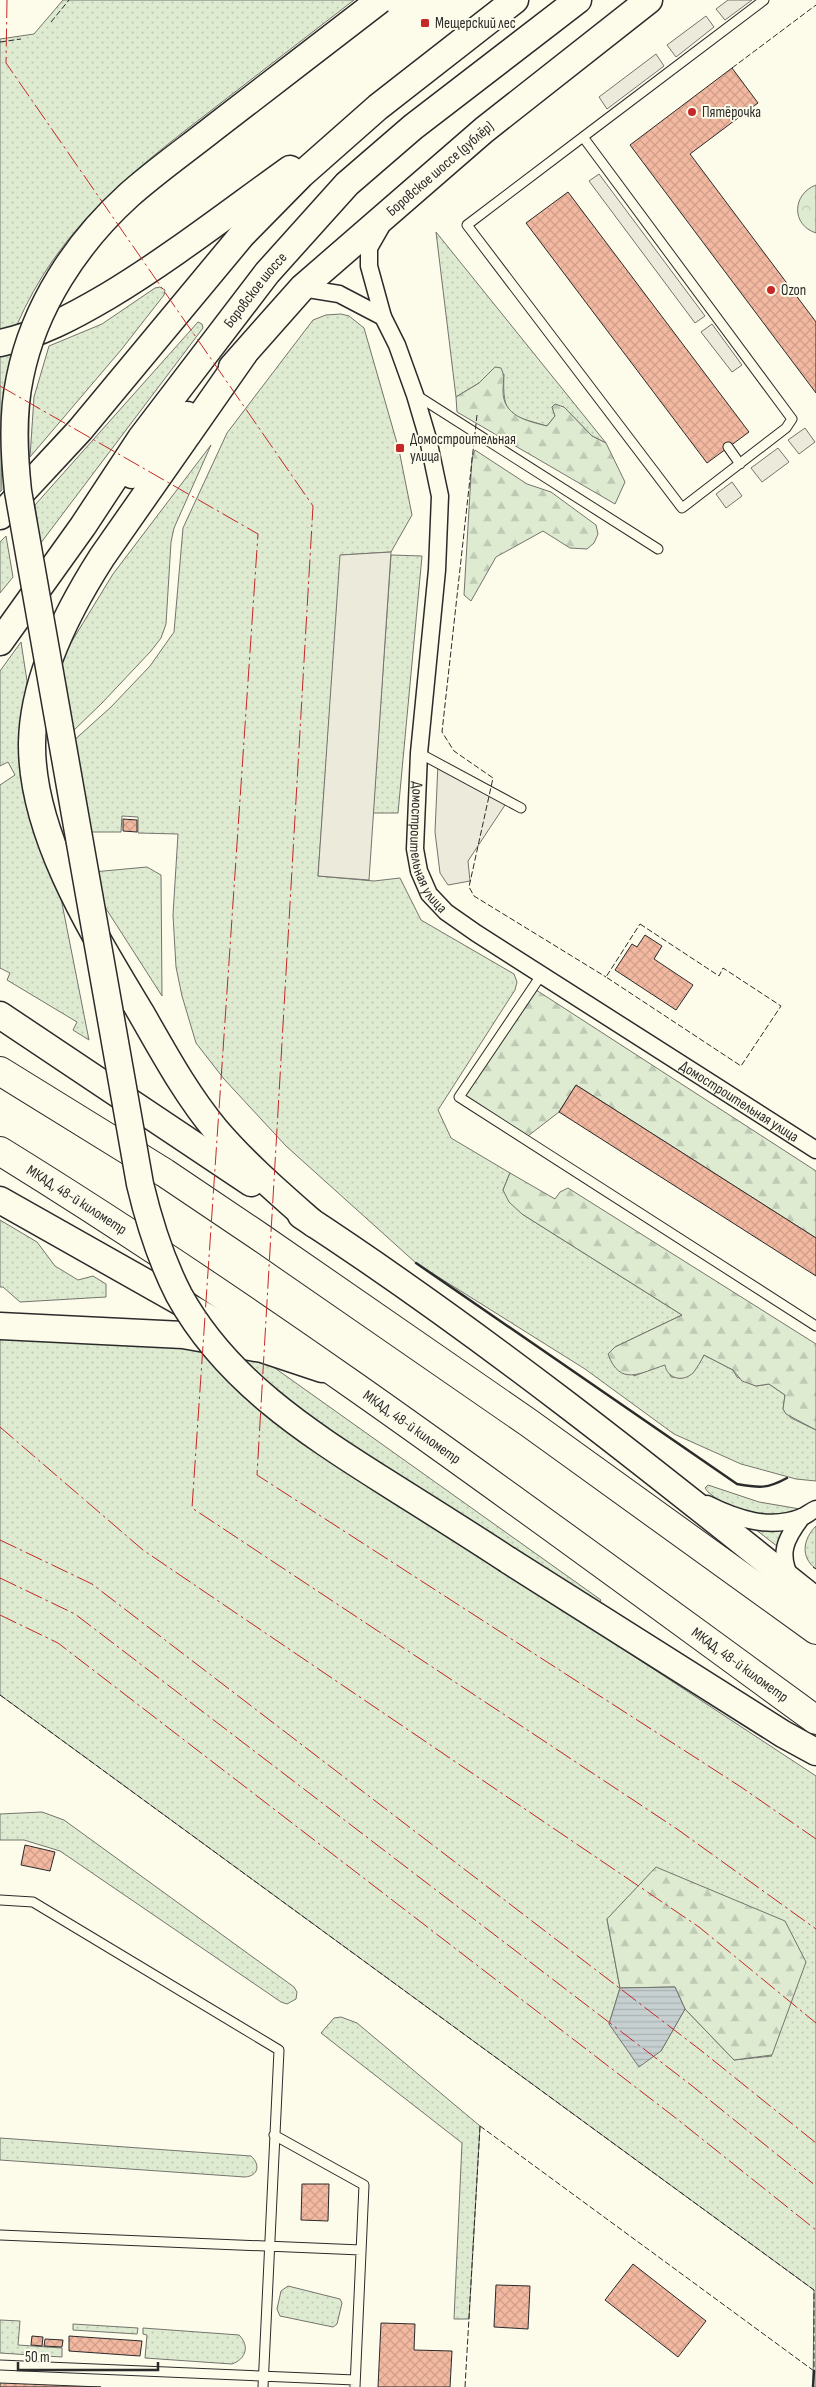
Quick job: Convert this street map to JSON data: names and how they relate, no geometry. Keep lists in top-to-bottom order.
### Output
{
  "streets": {
    "highway": ["МКАД, 48-й километр"],
    "main road": ["Боровское шоссе (дублёр)", "Боровское шоссе"],
    "street": ["Домостроительная улица"]
  },
  "crossings": [
    ["Боровское шоссе (дублёр)", "Домостроительная улица"]
  ],
  "places": {
    "transit": ["Мещерский лес", "Домостроительная улица"],
    "other": ["Пятёрочка", "Ozon"]
  },
  "scale_bar": "50 m"
}
